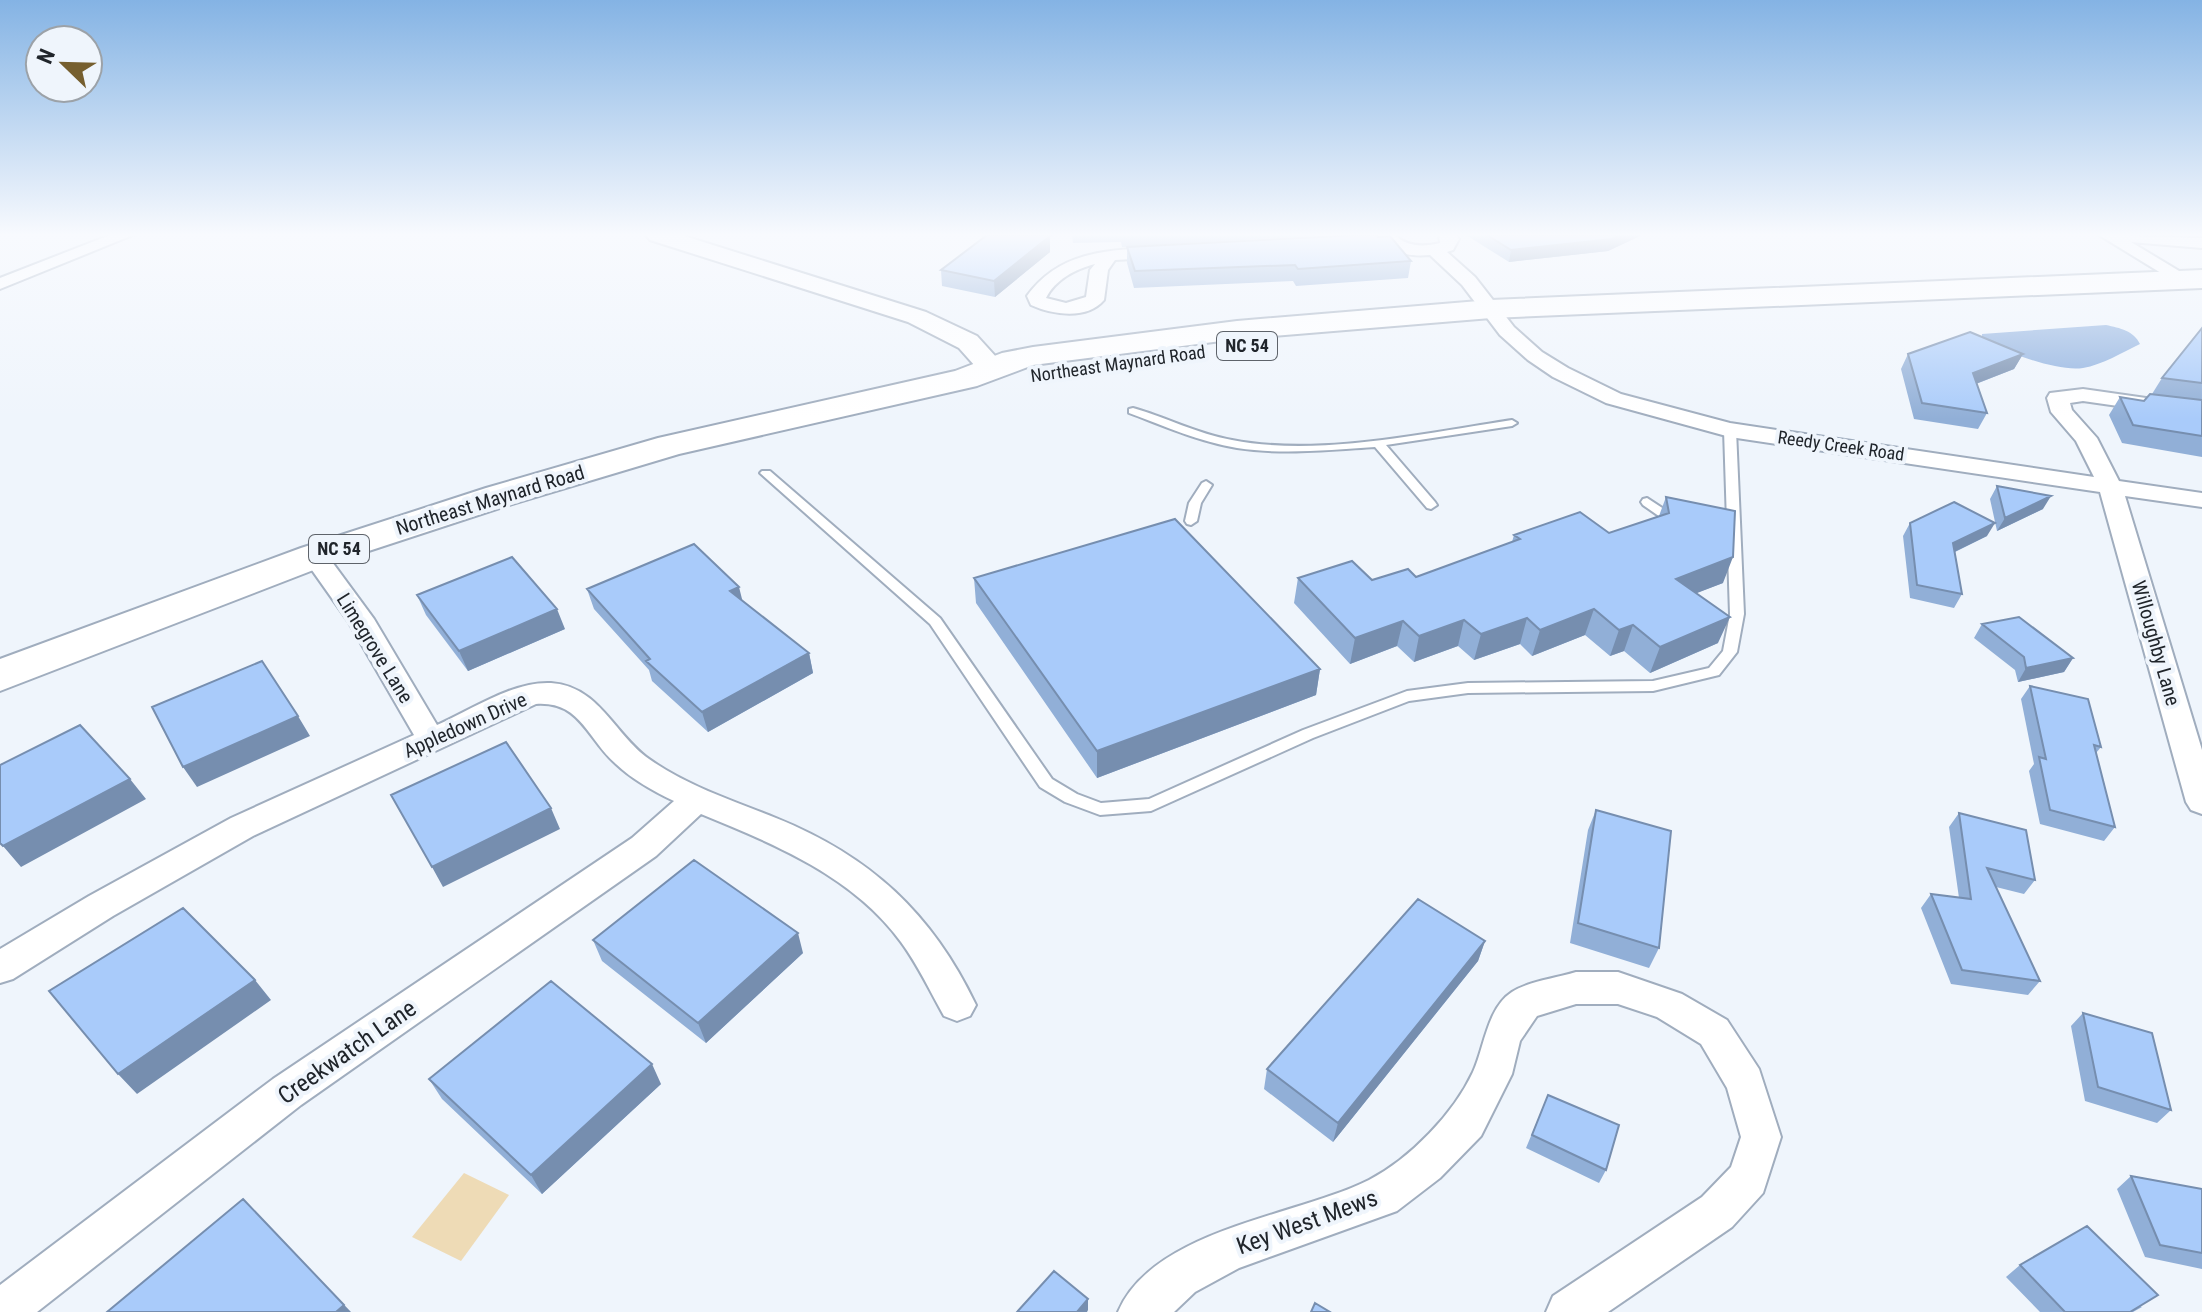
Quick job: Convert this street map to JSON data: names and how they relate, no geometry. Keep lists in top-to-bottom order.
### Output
{
  "streets": {
    "main road": ["NC 54", "Northeast Maynard Road"],
    "street": [
      "Reedy Creek Road",
      "Willoughby Lane",
      "Limegrove Lane",
      "Appledown Drive",
      "Creekwatch Lane",
      "Key West Mews"
    ]
  },
  "crossings": [
    ["Northeast Maynard Road", "Reedy Creek Road"],
    ["Northeast Maynard Road", "Limegrove Lane"],
    ["Reedy Creek Road", "Willoughby Lane"],
    ["Limegrove Lane", "Appledown Drive"],
    ["Appledown Drive", "Creekwatch Lane"]
  ],
  "north": "top left"
}
